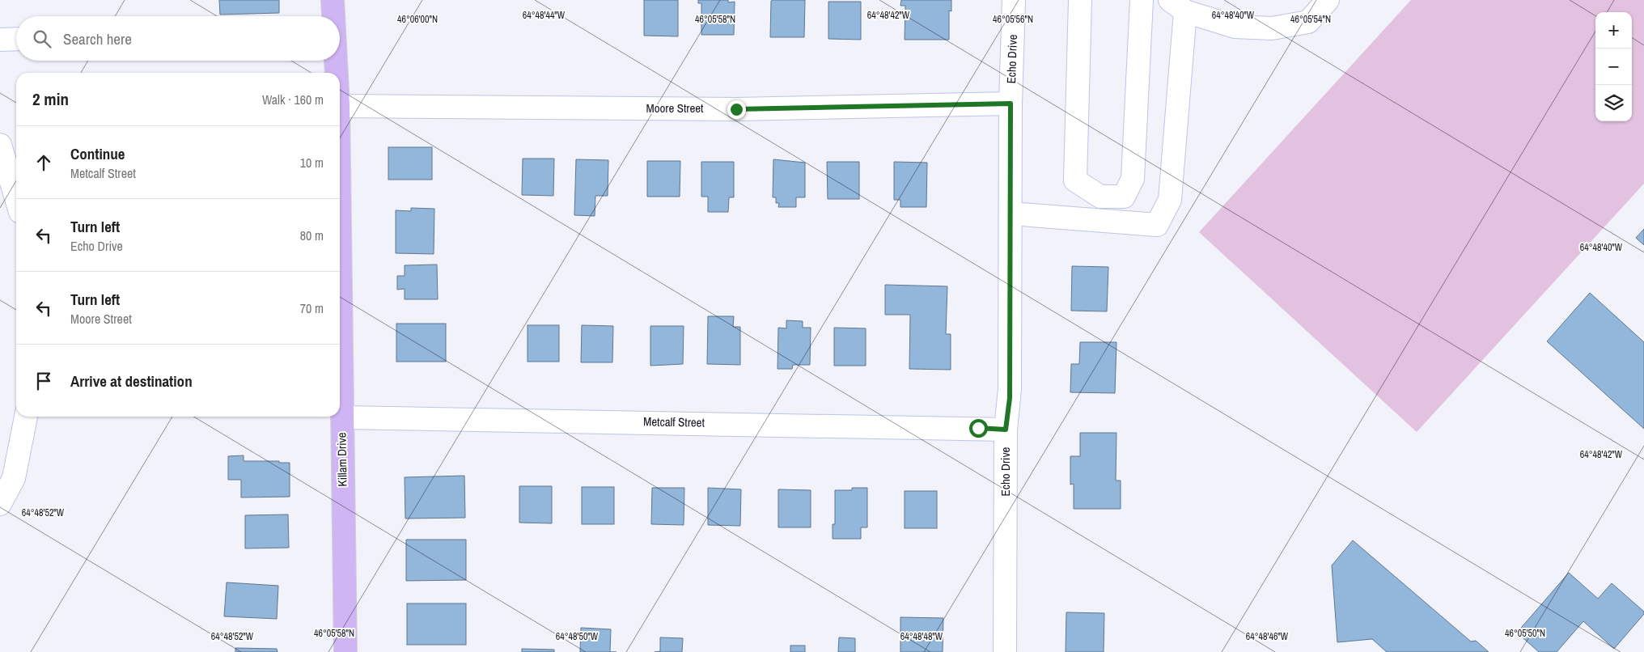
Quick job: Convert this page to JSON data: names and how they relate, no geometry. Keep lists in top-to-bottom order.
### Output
{
  "streets": {
    "main road": ["Killam Drive"],
    "street": ["Echo Drive", "Moore Street", "Metcalf Street"]
  },
  "crossings": [
    ["Echo Drive", "Moore Street"],
    ["Echo Drive", "Metcalf Street"],
    ["Metcalf Street", "Killam Drive"]
  ],
  "page": {
    "map_buttons": ["+", "−"],
    "search": "Search here",
    "heading": ["2 min", "Walk · 160 m"],
    "list": [
      ["Continue", "Metcalf Street", "10 m"],
      ["Turn left", "Echo Drive", "80 m"],
      ["Turn left", "Moore Street", "70 m"],
      "Arrive at destination"
    ]
  },
  "coordinates": [
    "64°48'44\"W",
    "64°48'42\"W",
    "64°48'40\"W",
    "46°06'00\"N",
    "46°05'58\"N",
    "46°05'56\"N",
    "46°05'54\"N",
    "64°48'52\"W",
    "46°05'50\"N",
    "64°48'50\"W",
    "64°48'48\"W",
    "64°48'46\"W"
  ]
}
